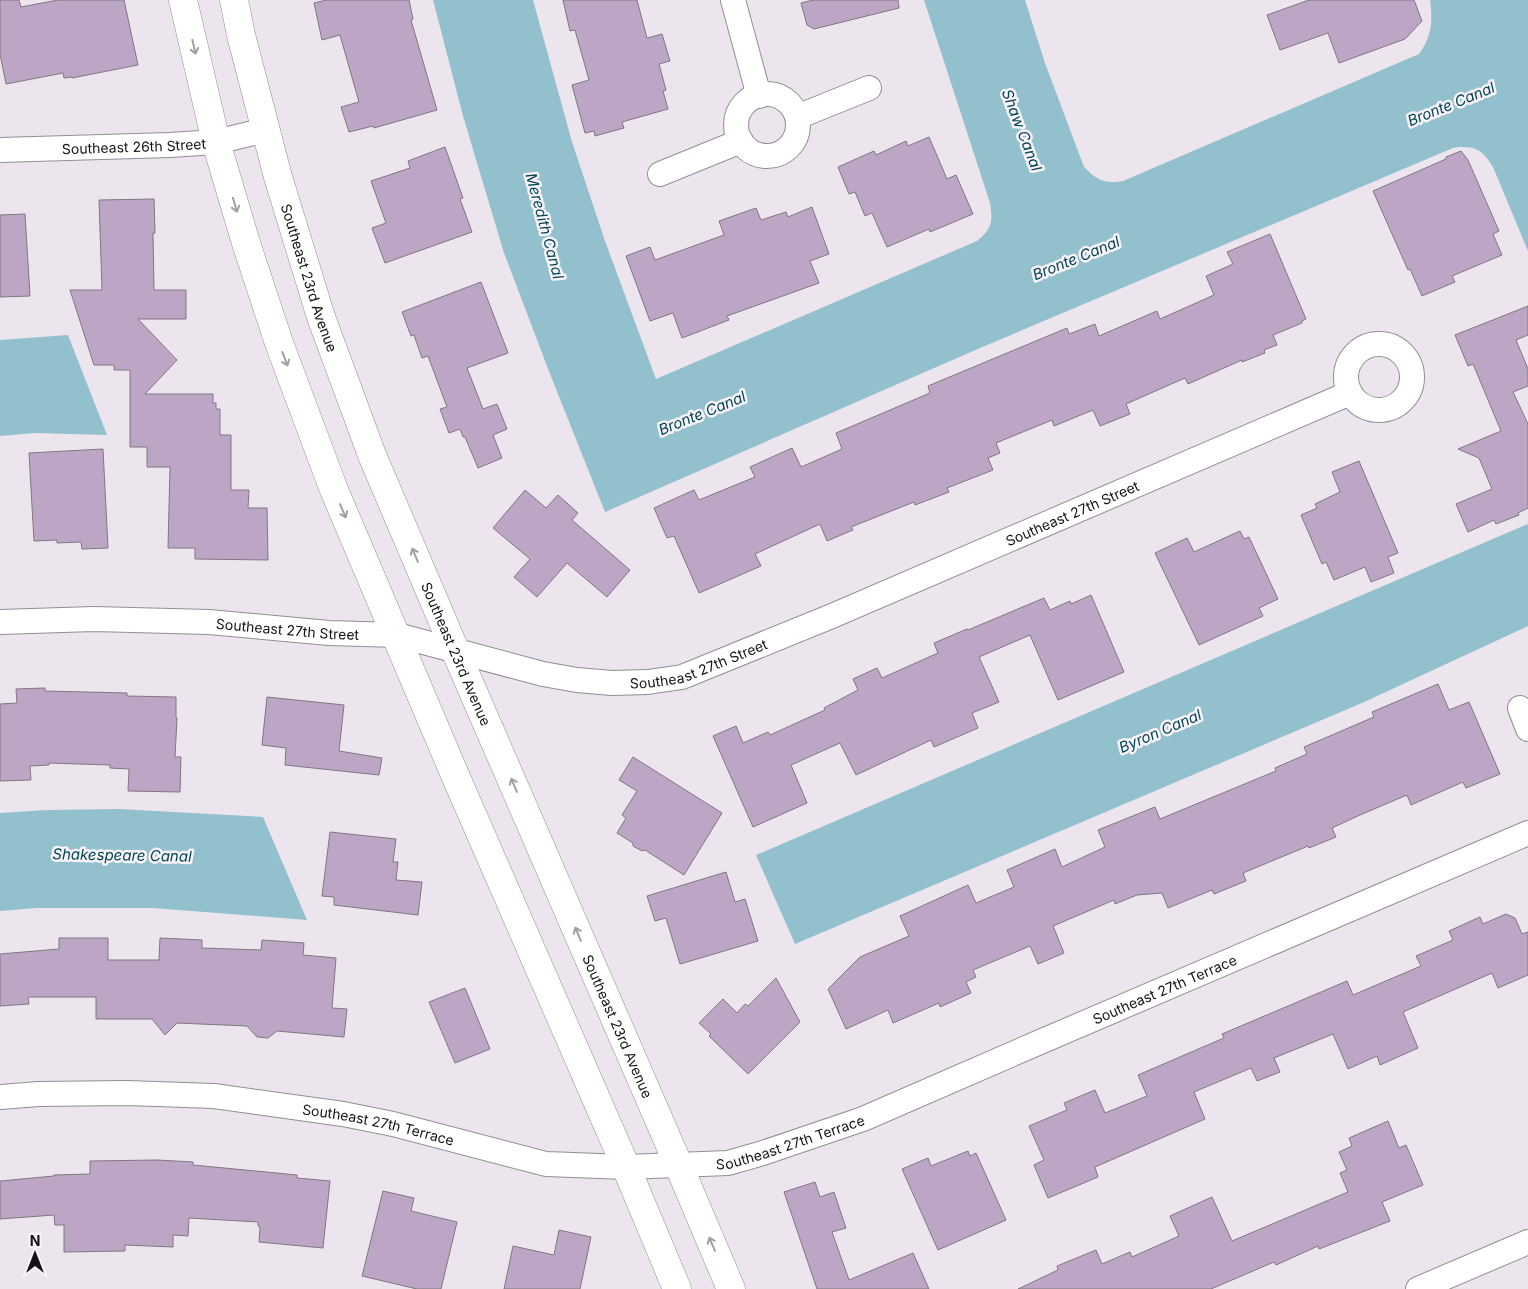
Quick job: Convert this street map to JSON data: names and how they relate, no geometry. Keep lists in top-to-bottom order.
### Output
{
  "streets": {
    "street": [
      "Southeast 26th Street",
      "Southeast 23rd Avenue",
      "Southeast 27th Street",
      "Southeast 27th Terrace"
    ]
  },
  "crossings": [
    ["Southeast 26th Street", "Southeast 23rd Avenue"],
    ["Southeast 23rd Avenue", "Southeast 27th Street"],
    ["Southeast 23rd Avenue", "Southeast 27th Terrace"]
  ],
  "water": [
    "Bronte Canal",
    "Shaw Canal",
    "Meredith Canal",
    "Byron Canal",
    "Shakespeare Canal"
  ],
  "north": "top"
}
